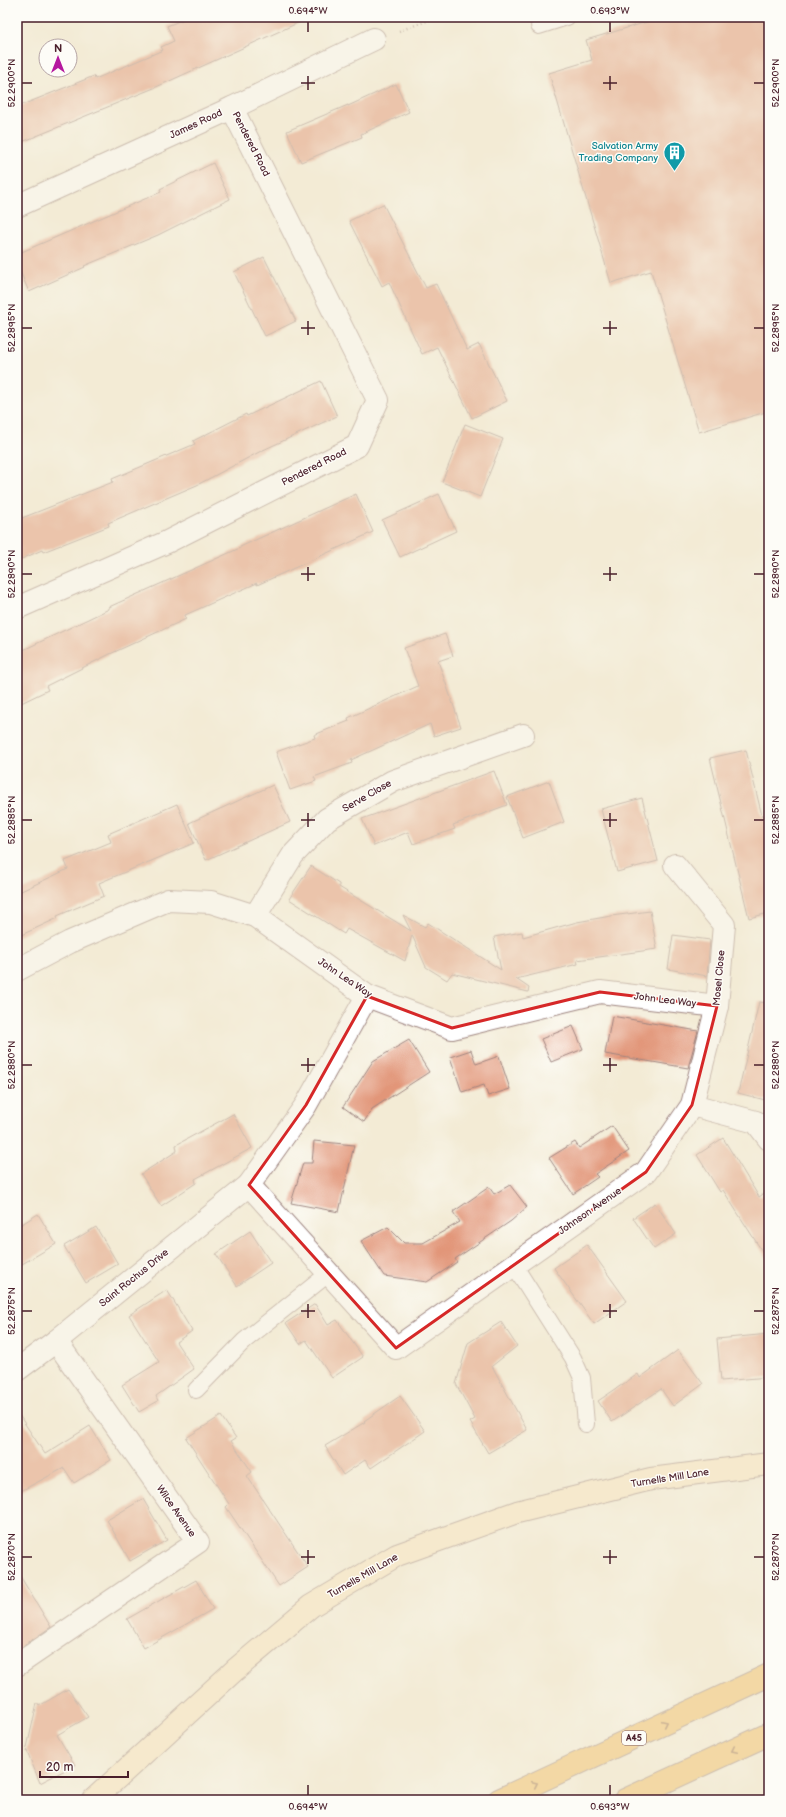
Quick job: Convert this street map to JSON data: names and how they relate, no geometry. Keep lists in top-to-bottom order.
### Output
{
  "streets": {
    "highway": ["A45"],
    "main road": ["Turnells Mill Lane"],
    "street": [
      "James Road",
      "Pendered Road",
      "Serve Close",
      "John Lea Way",
      "Mosel Close",
      "Johnson Avenue",
      "Saint Rochus Drive",
      "Wilce Avenue"
    ]
  },
  "crossings": [
    ["James Road", "Pendered Road"],
    ["Serve Close", "John Lea Way"],
    ["John Lea Way", "Mosel Close"],
    ["John Lea Way", "Saint Rochus Drive"],
    ["Mosel Close", "Johnson Avenue"],
    ["Saint Rochus Drive", "Wilce Avenue"]
  ],
  "places": {
    "building": ["Salvation Army Trading Company"]
  },
  "scale_bar": "20 m",
  "north": "top",
  "coordinates": [
    "0.694°W",
    "0.693°W",
    "52.2900°N",
    "52.2895°N",
    "52.2890°N",
    "52.2885°N",
    "52.2880°N",
    "52.2875°N",
    "52.2870°N"
  ]
}
